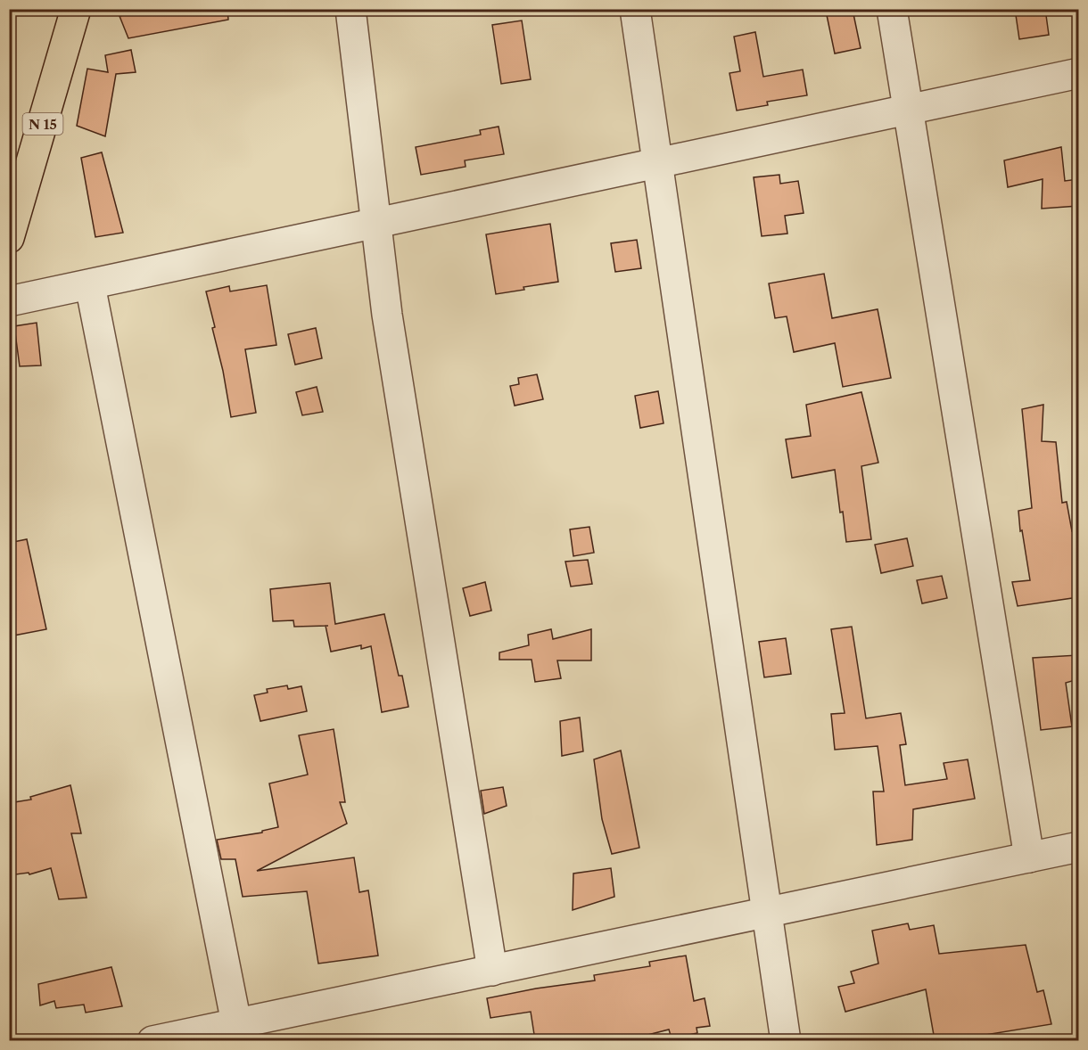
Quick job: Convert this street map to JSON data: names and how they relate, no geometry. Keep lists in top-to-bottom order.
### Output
{
  "streets": {
    "main road": ["N 15"]
  }
}
